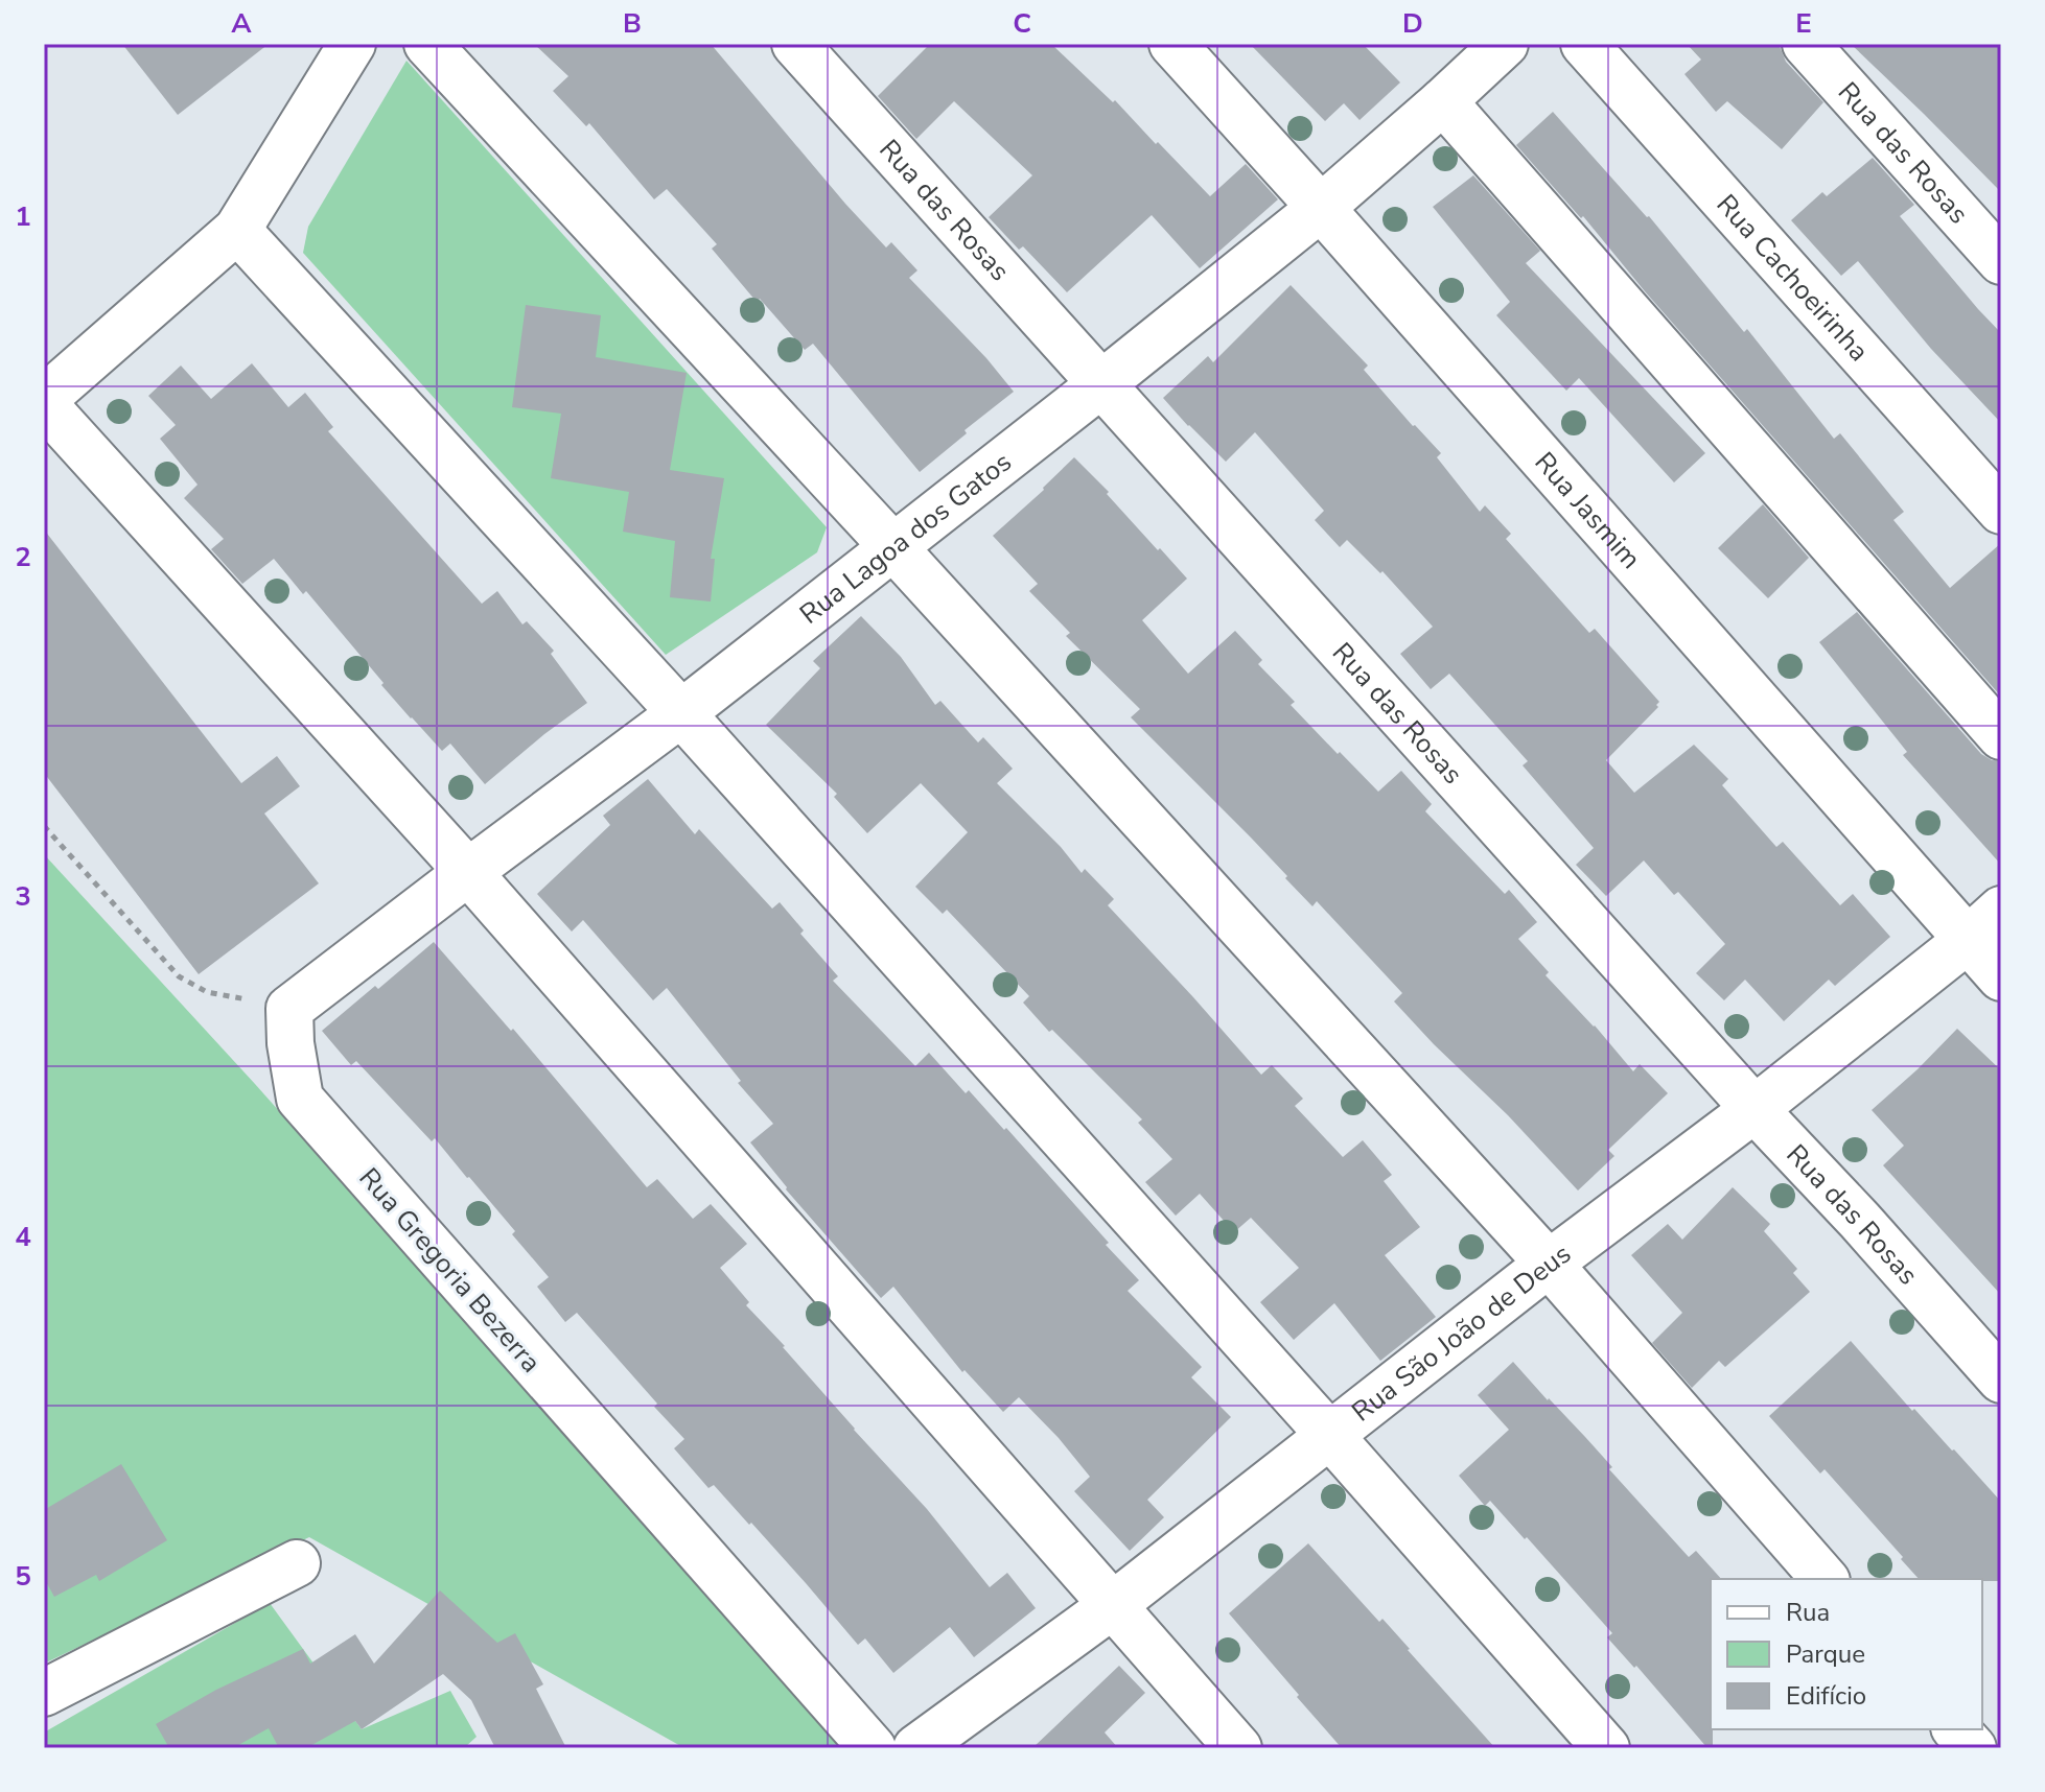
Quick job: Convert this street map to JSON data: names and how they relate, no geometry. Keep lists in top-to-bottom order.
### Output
{
  "streets": {
    "street": [
      "Rua das Rosas",
      "Rua Cachoeirinha",
      "Rua Jasmim",
      "Rua Lagoa dos Gatos",
      "Rua Gregoria Bezerra",
      "Rua São João de Deus"
    ]
  },
  "crossings": [
    ["Rua das Rosas", "Rua Lagoa dos Gatos"],
    ["Rua das Rosas", "Rua São João de Deus"],
    ["Rua Jasmim", "Rua Lagoa dos Gatos"],
    ["Rua Jasmim", "Rua São João de Deus"],
    ["Rua Lagoa dos Gatos", "Rua Gregoria Bezerra"]
  ],
  "legend": ["Rua", "Parque", "Edifício"],
  "grid": {
    "columns": [
      "A",
      "B",
      "C",
      "D",
      "E"
    ],
    "rows": [
      "1",
      "2",
      "3",
      "4",
      "5"
    ]
  }
}
